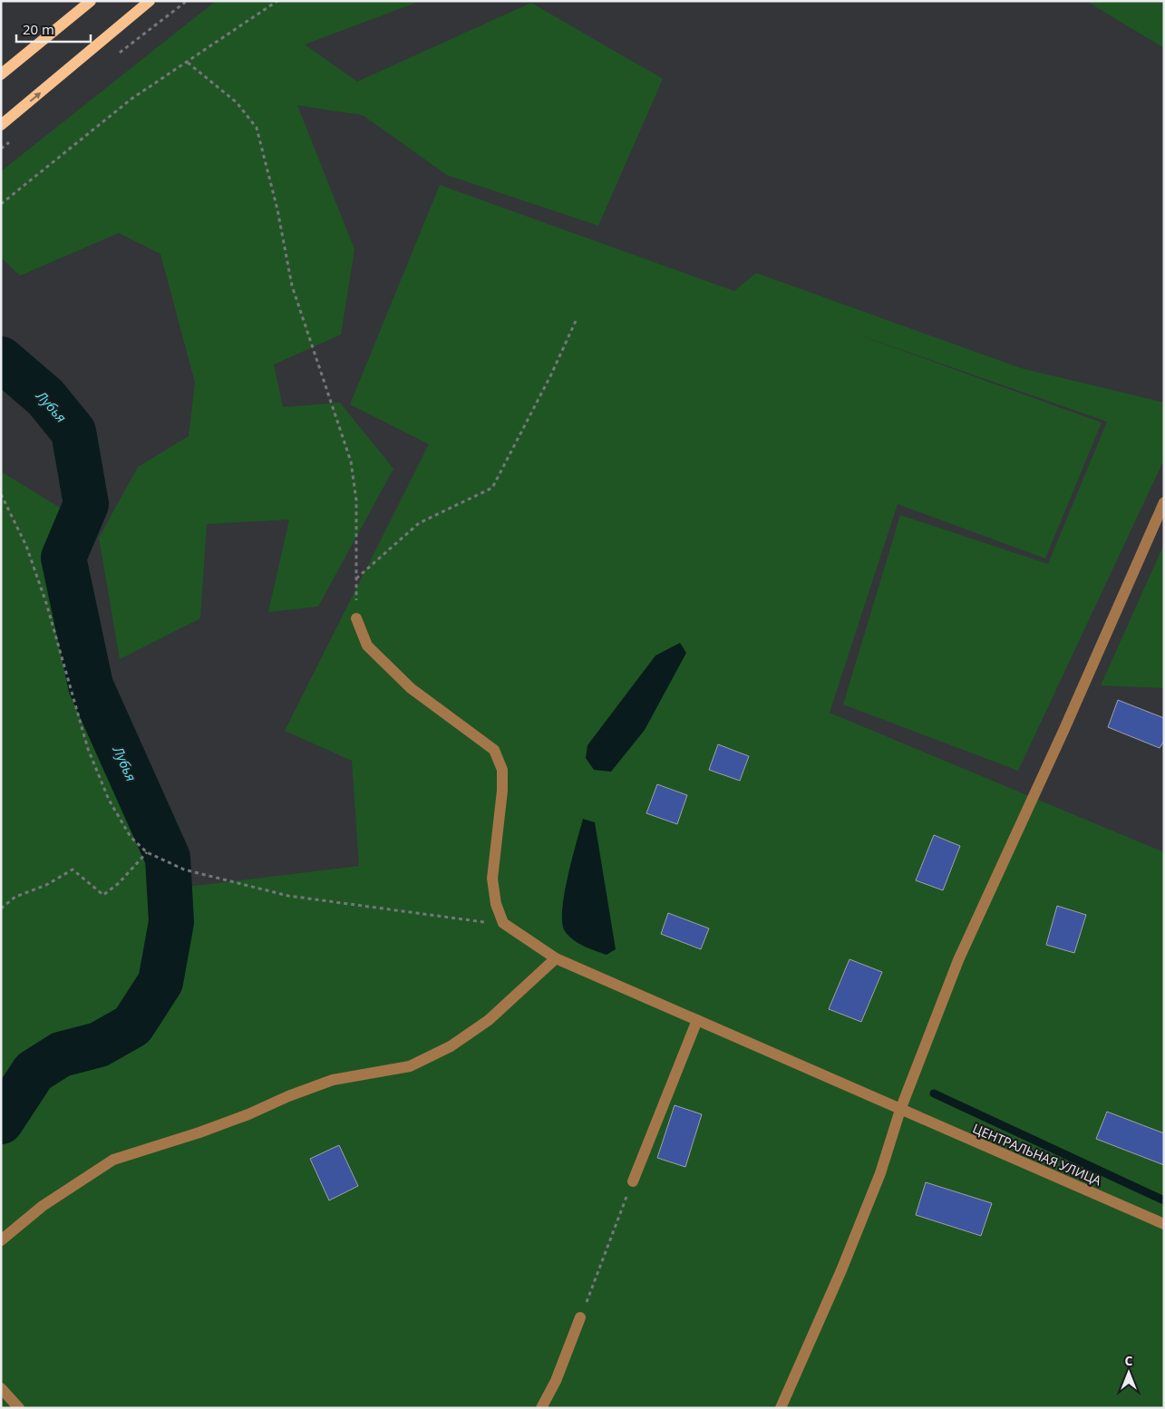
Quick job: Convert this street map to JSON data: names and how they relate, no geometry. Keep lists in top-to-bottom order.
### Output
{
  "streets": {
    "street": ["ЦЕНТРАЛЬНАЯ УЛИЦА"]
  },
  "water": ["Лубья"],
  "scale_bar": "20 m",
  "north": "top"
}
